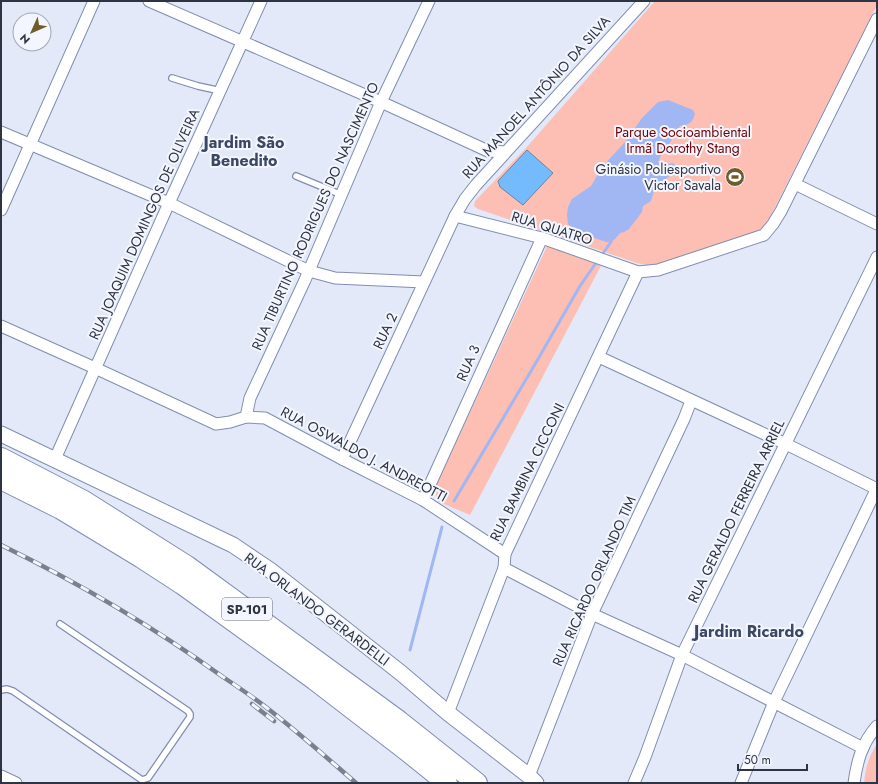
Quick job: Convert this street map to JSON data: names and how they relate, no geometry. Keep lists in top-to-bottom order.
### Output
{
  "streets": {
    "highway": ["SP-101"],
    "street": [
      "RUA MANOEL ANTÔNIO DA SILVA",
      "RUA TIBURTINO RODRIGUES DO NASCIMENTO",
      "RUA JOAQUIM DOMINGOS DE OLIVEIRA",
      "RUA QUATRO",
      "RUA 2",
      "RUA 3",
      "RUA OSWALDO J. ANDREOTTI",
      "RUA BAMBINA CICCONI",
      "RUA GERALDO FERREIRA ARRIEL",
      "RUA RICARDO ORLANDO TIM",
      "RUA ORLANDO GERARDELLI"
    ]
  },
  "crossings": [
    ["RUA MANOEL ANTÔNIO DA SILVA", "RUA QUATRO"],
    ["RUA MANOEL ANTÔNIO DA SILVA", "RUA 2"],
    ["RUA TIBURTINO RODRIGUES DO NASCIMENTO", "RUA OSWALDO J. ANDREOTTI"],
    ["RUA JOAQUIM DOMINGOS DE OLIVEIRA", "RUA ORLANDO GERARDELLI"],
    ["RUA QUATRO", "RUA 2"],
    ["RUA QUATRO", "RUA 3"],
    ["RUA QUATRO", "RUA BAMBINA CICCONI"],
    ["RUA 2", "RUA OSWALDO J. ANDREOTTI"],
    ["RUA 3", "RUA OSWALDO J. ANDREOTTI"],
    ["RUA OSWALDO J. ANDREOTTI", "RUA BAMBINA CICCONI"],
    ["RUA BAMBINA CICCONI", "RUA ORLANDO GERARDELLI"],
    ["RUA RICARDO ORLANDO TIM", "RUA ORLANDO GERARDELLI"]
  ],
  "districts": ["Jardim São Benedito", "Jardim Ricardo"],
  "parks": ["Parque Socioambiental Irmã Dorothy Stang"],
  "places": {
    "sports": ["Ginásio Poliesportivo Victor Savala"]
  },
  "scale_bar": "50 m",
  "north": "bottom left"
}
